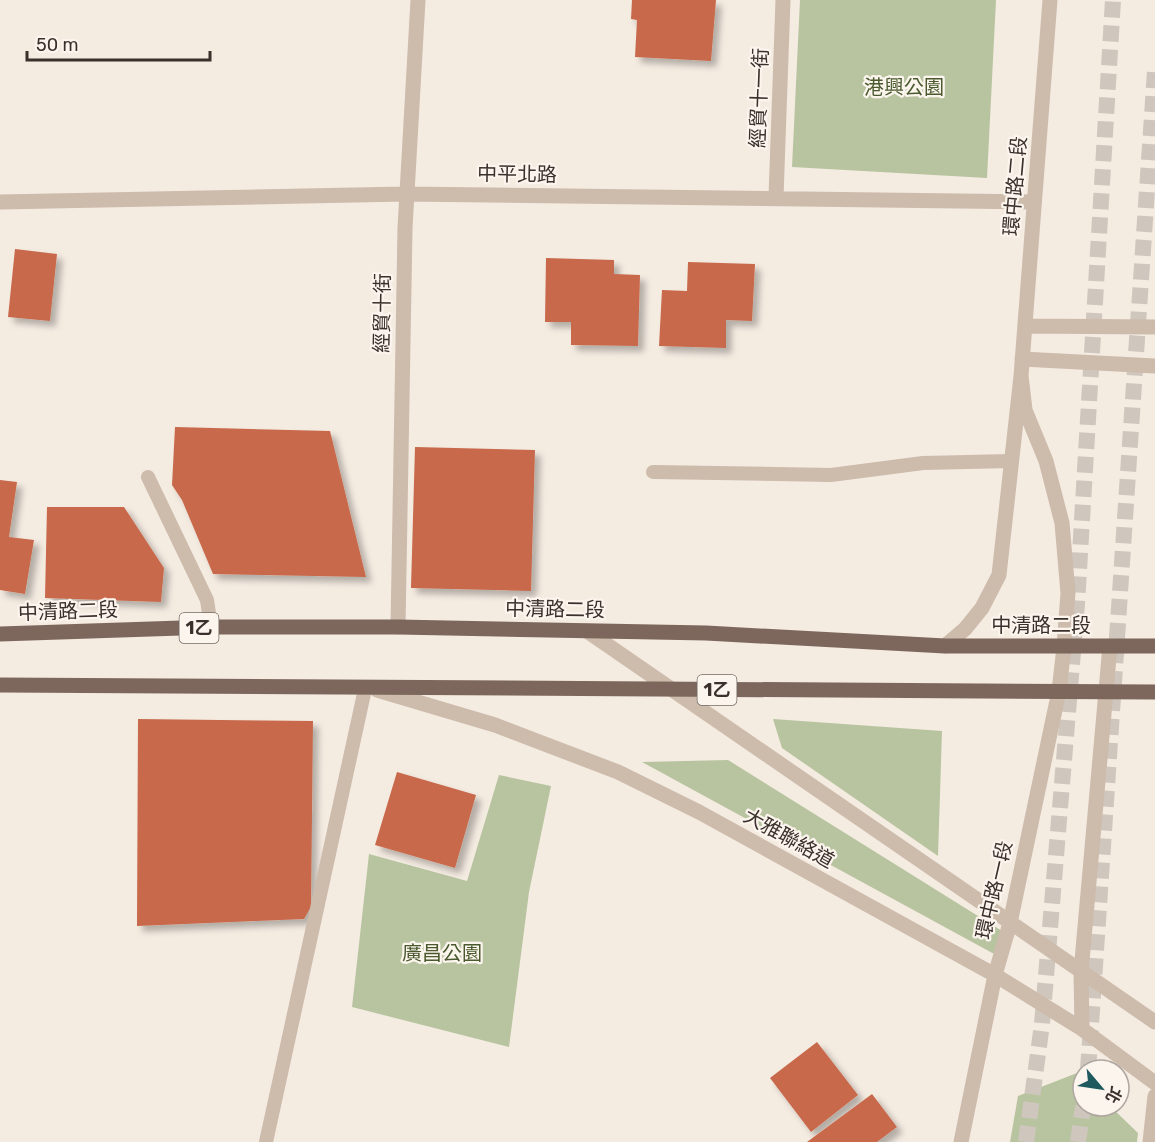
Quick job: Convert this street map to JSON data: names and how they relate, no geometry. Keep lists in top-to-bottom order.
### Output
{
  "streets": {
    "main road": ["中清路二段", "1乙"],
    "street": [
      "經貿十一街",
      "中平北路",
      "環中路二段",
      "經貿十街",
      "大雅聯絡道",
      "環中路一段"
    ]
  },
  "crossings": [
    ["經貿十一街", "中平北路"],
    ["中平北路", "環中路二段"],
    ["中平北路", "經貿十街"],
    ["環中路二段", "中清路二段"],
    ["環中路二段", "環中路一段"],
    ["經貿十街", "中清路二段"],
    ["中清路二段", "1乙"],
    ["中清路二段", "環中路一段"],
    ["1乙", "大雅聯絡道"],
    ["1乙", "環中路一段"],
    ["大雅聯絡道", "環中路一段"]
  ],
  "parks": ["港興公園", "廣昌公園"],
  "scale_bar": "50 m",
  "north": "bottom right"
}
